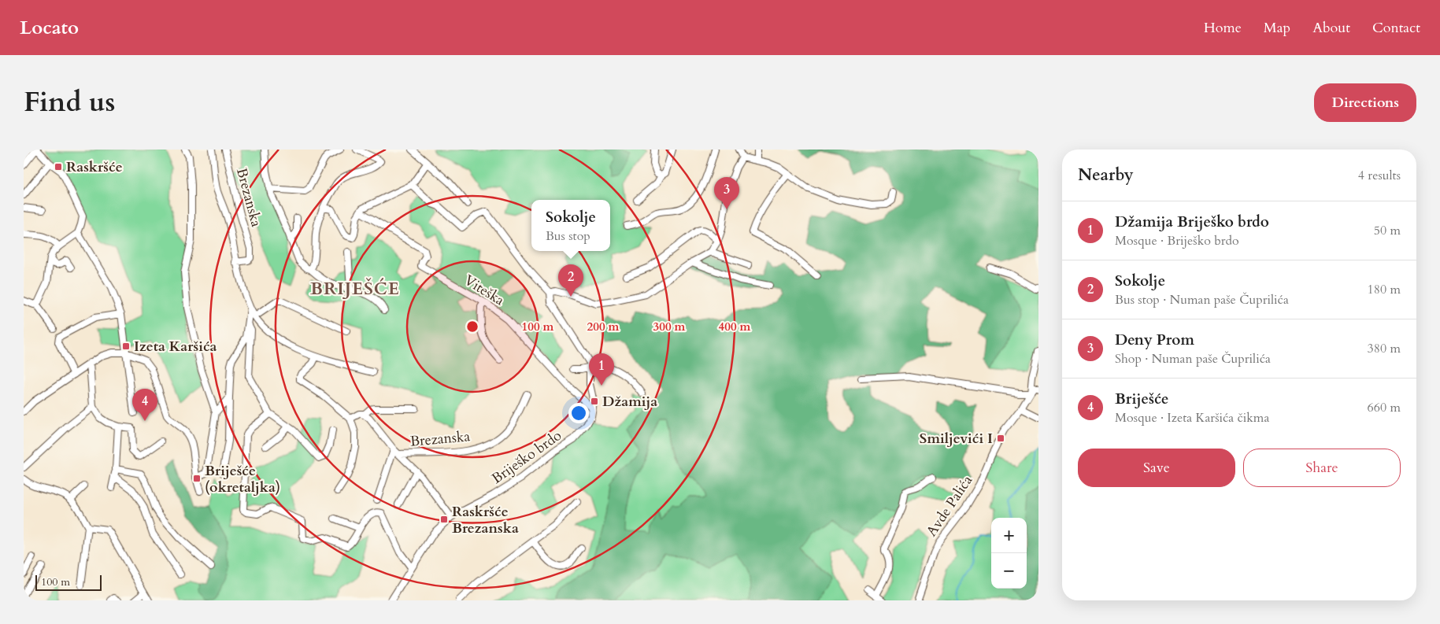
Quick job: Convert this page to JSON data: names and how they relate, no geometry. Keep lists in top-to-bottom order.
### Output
{
  "streets": {
    "street": [
      "Brezanska",
      "Viteška",
      "Briješko brdo",
      "Avde Palića"
    ]
  },
  "crossings": [
    ["Brezanska", "Briješko brdo"],
    ["Viteška", "Briješko brdo"]
  ],
  "districts": ["BRIJEŠĆE"],
  "places": {
    "transit": [
      "Raskršće",
      "Izeta Karšića",
      "Džamija",
      "Smiljevići I",
      "Briješće (okretaljka)",
      "Raskršće Brezanska"
    ]
  },
  "scale_bar": "100 m",
  "page": {
    "header": "Locato",
    "nav": [
      "Home",
      "Map",
      "About",
      "Contact"
    ],
    "title": "Find us",
    "buttons": [
      "Directions",
      ["Save", "Share"]
    ],
    "heading": ["Nearby", "4 results"],
    "pins": [
      "3",
      "2",
      "1",
      "4"
    ],
    "popup": ["Sokolje", "Bus stop"],
    "list": [
      {
        "mark": "1",
        "name": "Džamija Briješko brdo",
        "note": "Mosque · Briješko brdo",
        "value": "50 m"
      },
      {
        "mark": "2",
        "name": "Sokolje",
        "note": "Bus stop · Numan paše Čuprilića",
        "value": "180 m"
      },
      {
        "mark": "3",
        "name": "Deny Prom",
        "note": "Shop · Numan paše Čuprilića",
        "value": "380 m"
      },
      {
        "mark": "4",
        "name": "Briješće",
        "note": "Mosque · Izeta Karšića čikma",
        "value": "660 m"
      }
    ],
    "map_buttons": ["+", "−"],
    "scale": "100 m"
  },
  "rings": [
    "100 m",
    "200 m",
    "300 m",
    "400 m"
  ]
}
